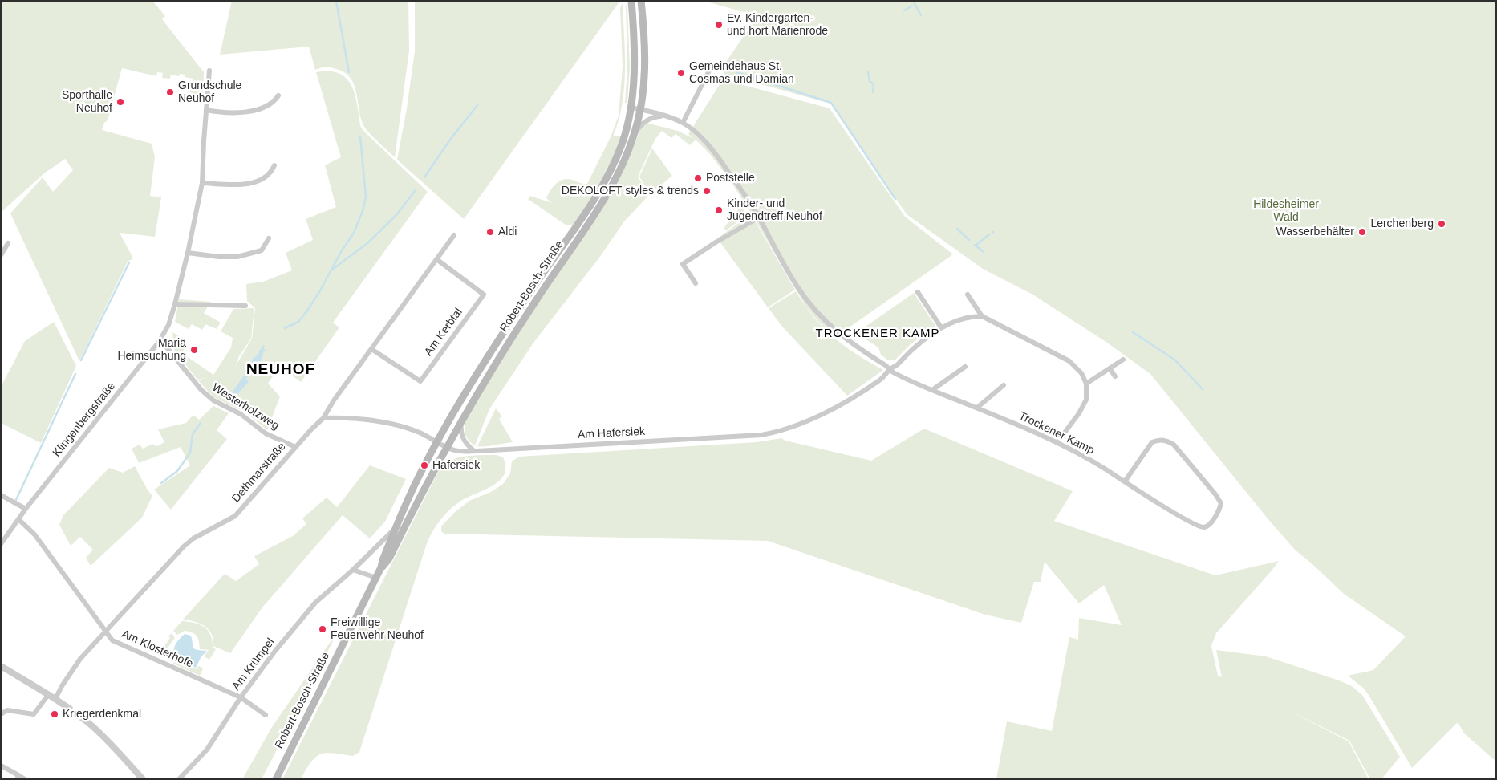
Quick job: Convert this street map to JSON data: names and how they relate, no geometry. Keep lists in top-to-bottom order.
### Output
{
  "streets": {
    "main road": ["Robert-Bosch-Straße"],
    "street": [
      "Am Kerbtal",
      "Westerholzweg",
      "Klingenbergstraße",
      "Am Hafersiek",
      "Trockener Kamp",
      "Dethmarstraße",
      "Am Klosterhofe",
      "Am Krümpel"
    ]
  },
  "crossings": [
    ["Robert-Bosch-Straße", "Am Hafersiek"],
    ["Robert-Bosch-Straße", "Trockener Kamp"],
    ["Robert-Bosch-Straße", "Am Krümpel"],
    ["Am Kerbtal", "Dethmarstraße"],
    ["Westerholzweg", "Klingenbergstraße"],
    ["Westerholzweg", "Dethmarstraße"],
    ["Klingenbergstraße", "Am Klosterhofe"],
    ["Am Hafersiek", "Trockener Kamp"],
    ["Am Hafersiek", "Dethmarstraße"],
    ["Dethmarstraße", "Am Klosterhofe"],
    ["Am Klosterhofe", "Am Krümpel"]
  ],
  "districts": ["TROCKENER KAMP", "NEUHOF"],
  "parks": ["Hildesheimer Wald"],
  "places": [
    "Ev. Kindergarten- und hort Marienrode",
    "Gemeindehaus St. Cosmas und Damian",
    "Grundschule Neuhof",
    "Sporthalle Neuhof",
    "Poststelle",
    "DEKOLOFT styles & trends",
    "Kinder- und Jugendtreff Neuhof",
    "Lerchenberg",
    "Aldi",
    "Wasserbehälter",
    "Mariä Heimsuchung",
    "Hafersiek",
    "Freiwillige Feuerwehr Neuhof",
    "Kriegerdenkmal"
  ]
}
